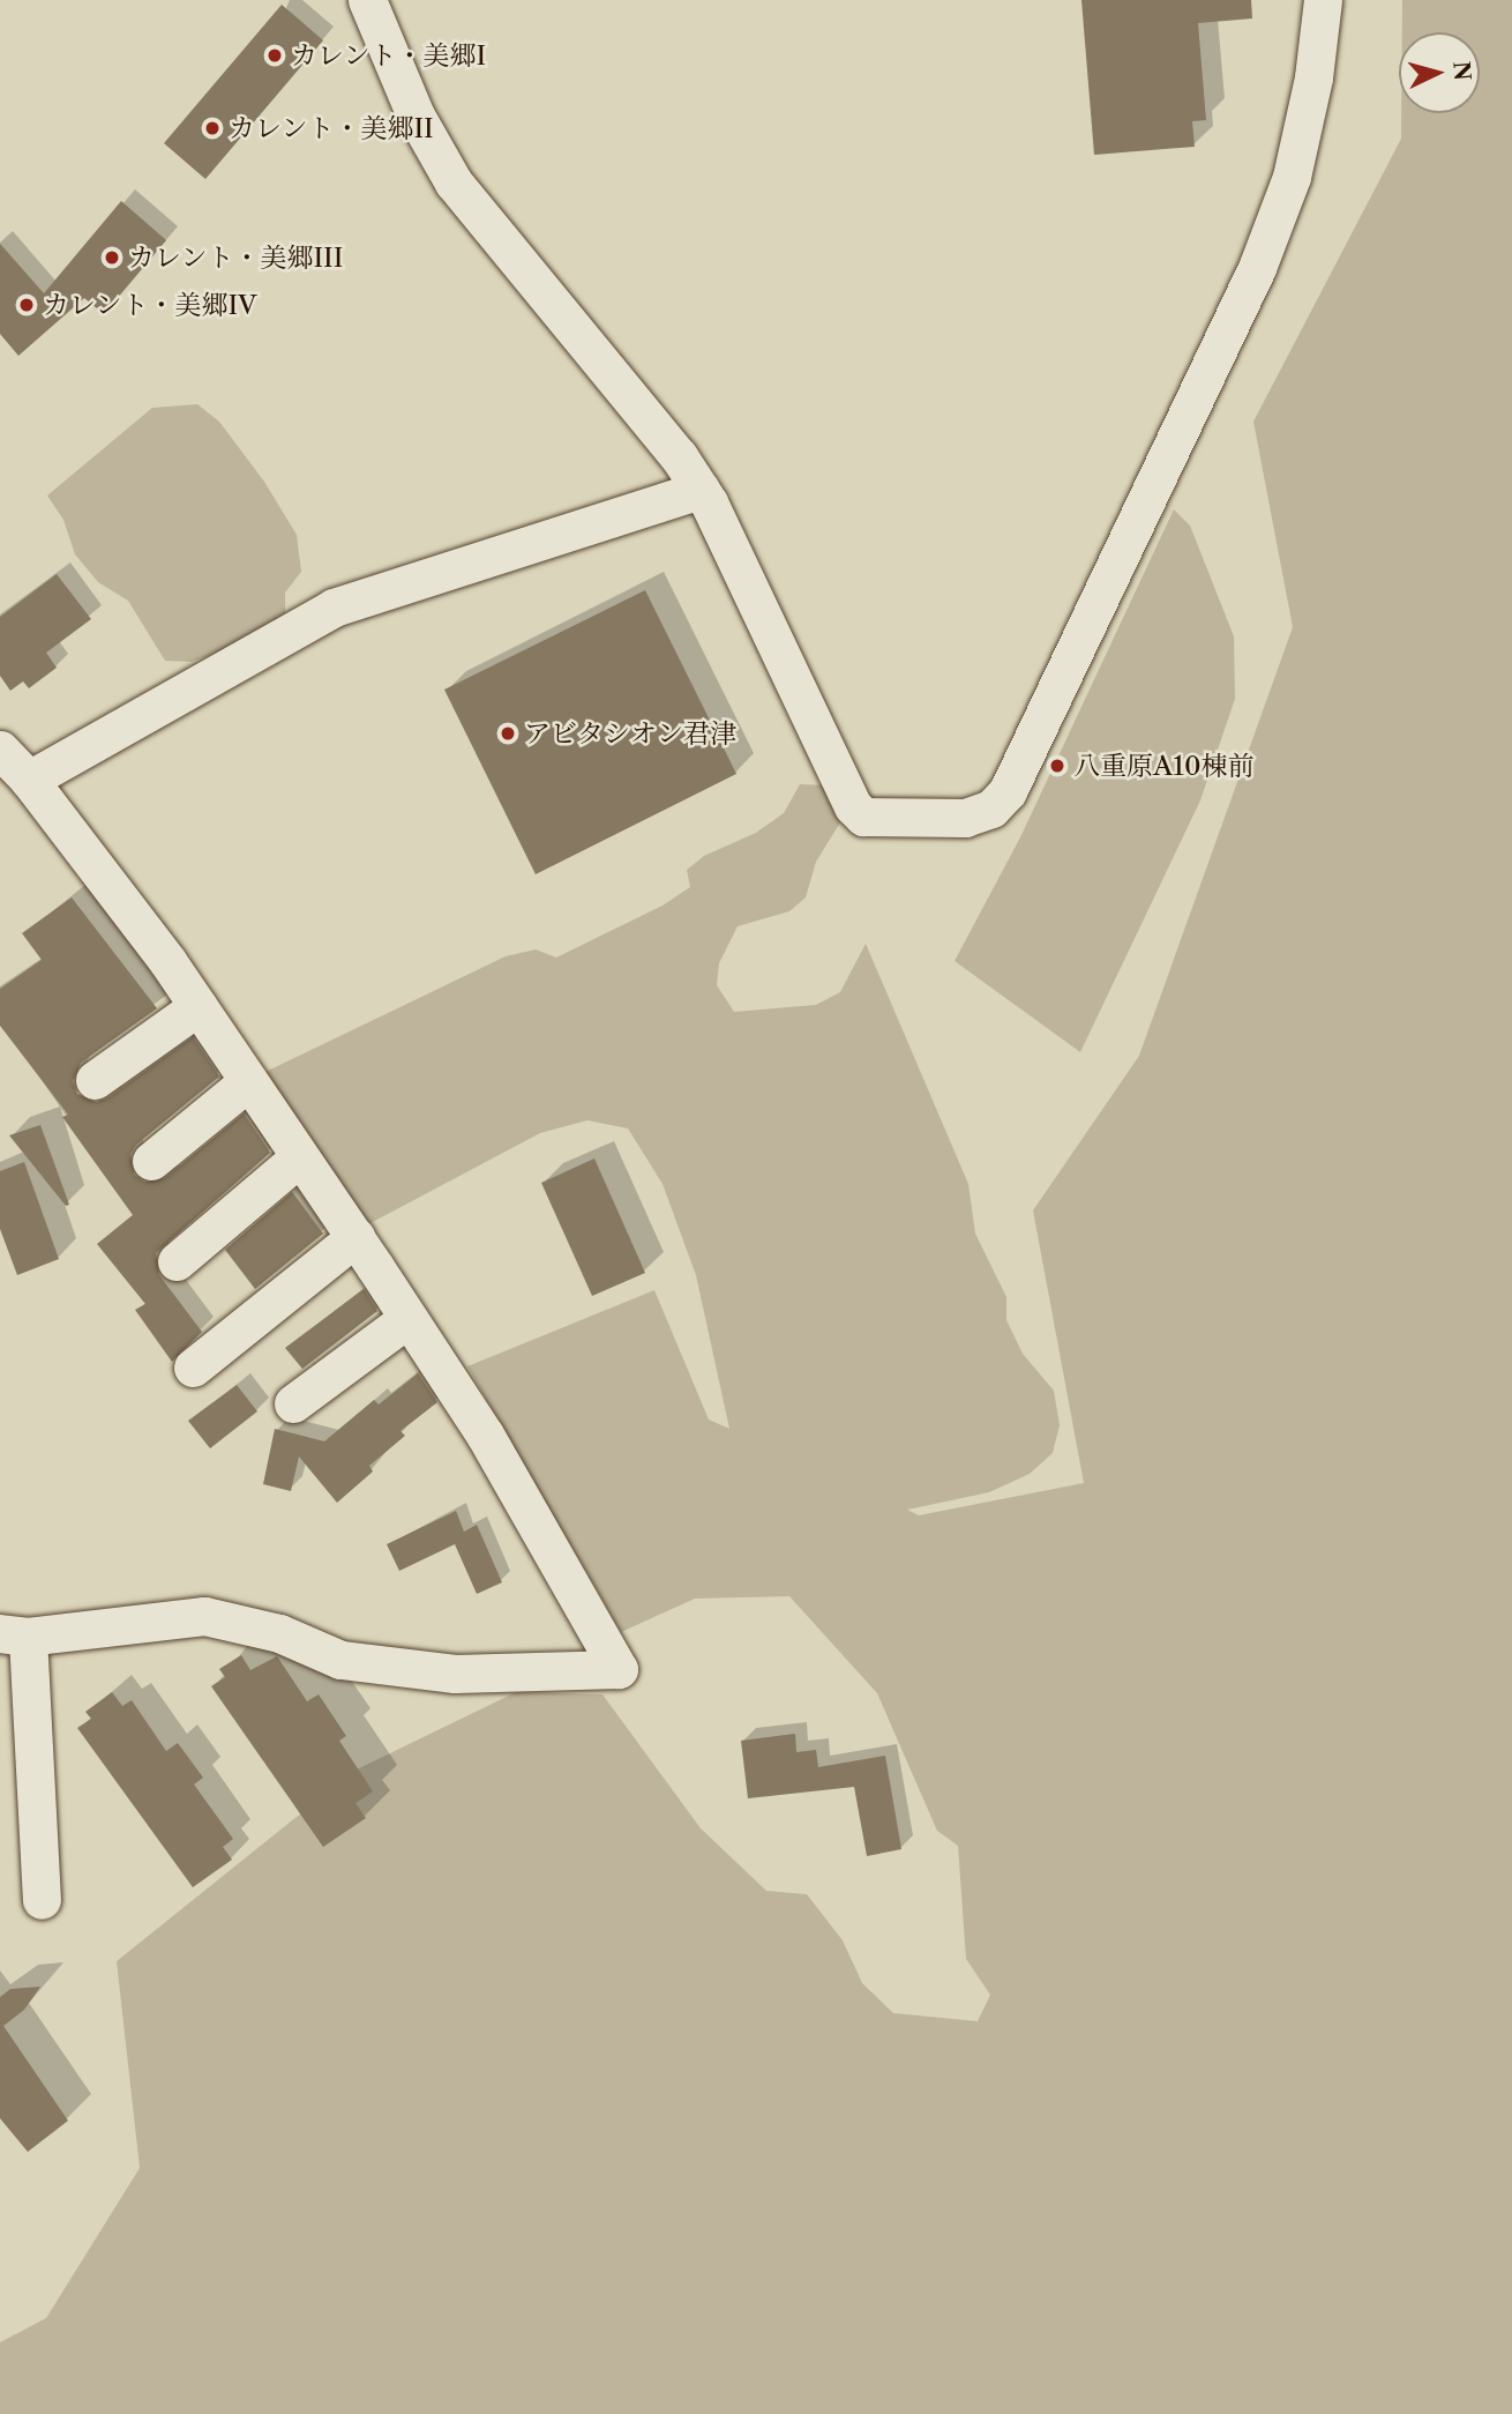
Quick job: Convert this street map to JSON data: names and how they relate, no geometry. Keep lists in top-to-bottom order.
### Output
{
  "places": [
    "カレント・美郷I",
    "カレント・美郷II",
    "カレント・美郷III",
    "カレント・美郷IV",
    "アビタシオン君津",
    "八重原A10棟前"
  ],
  "north": "right"
}
